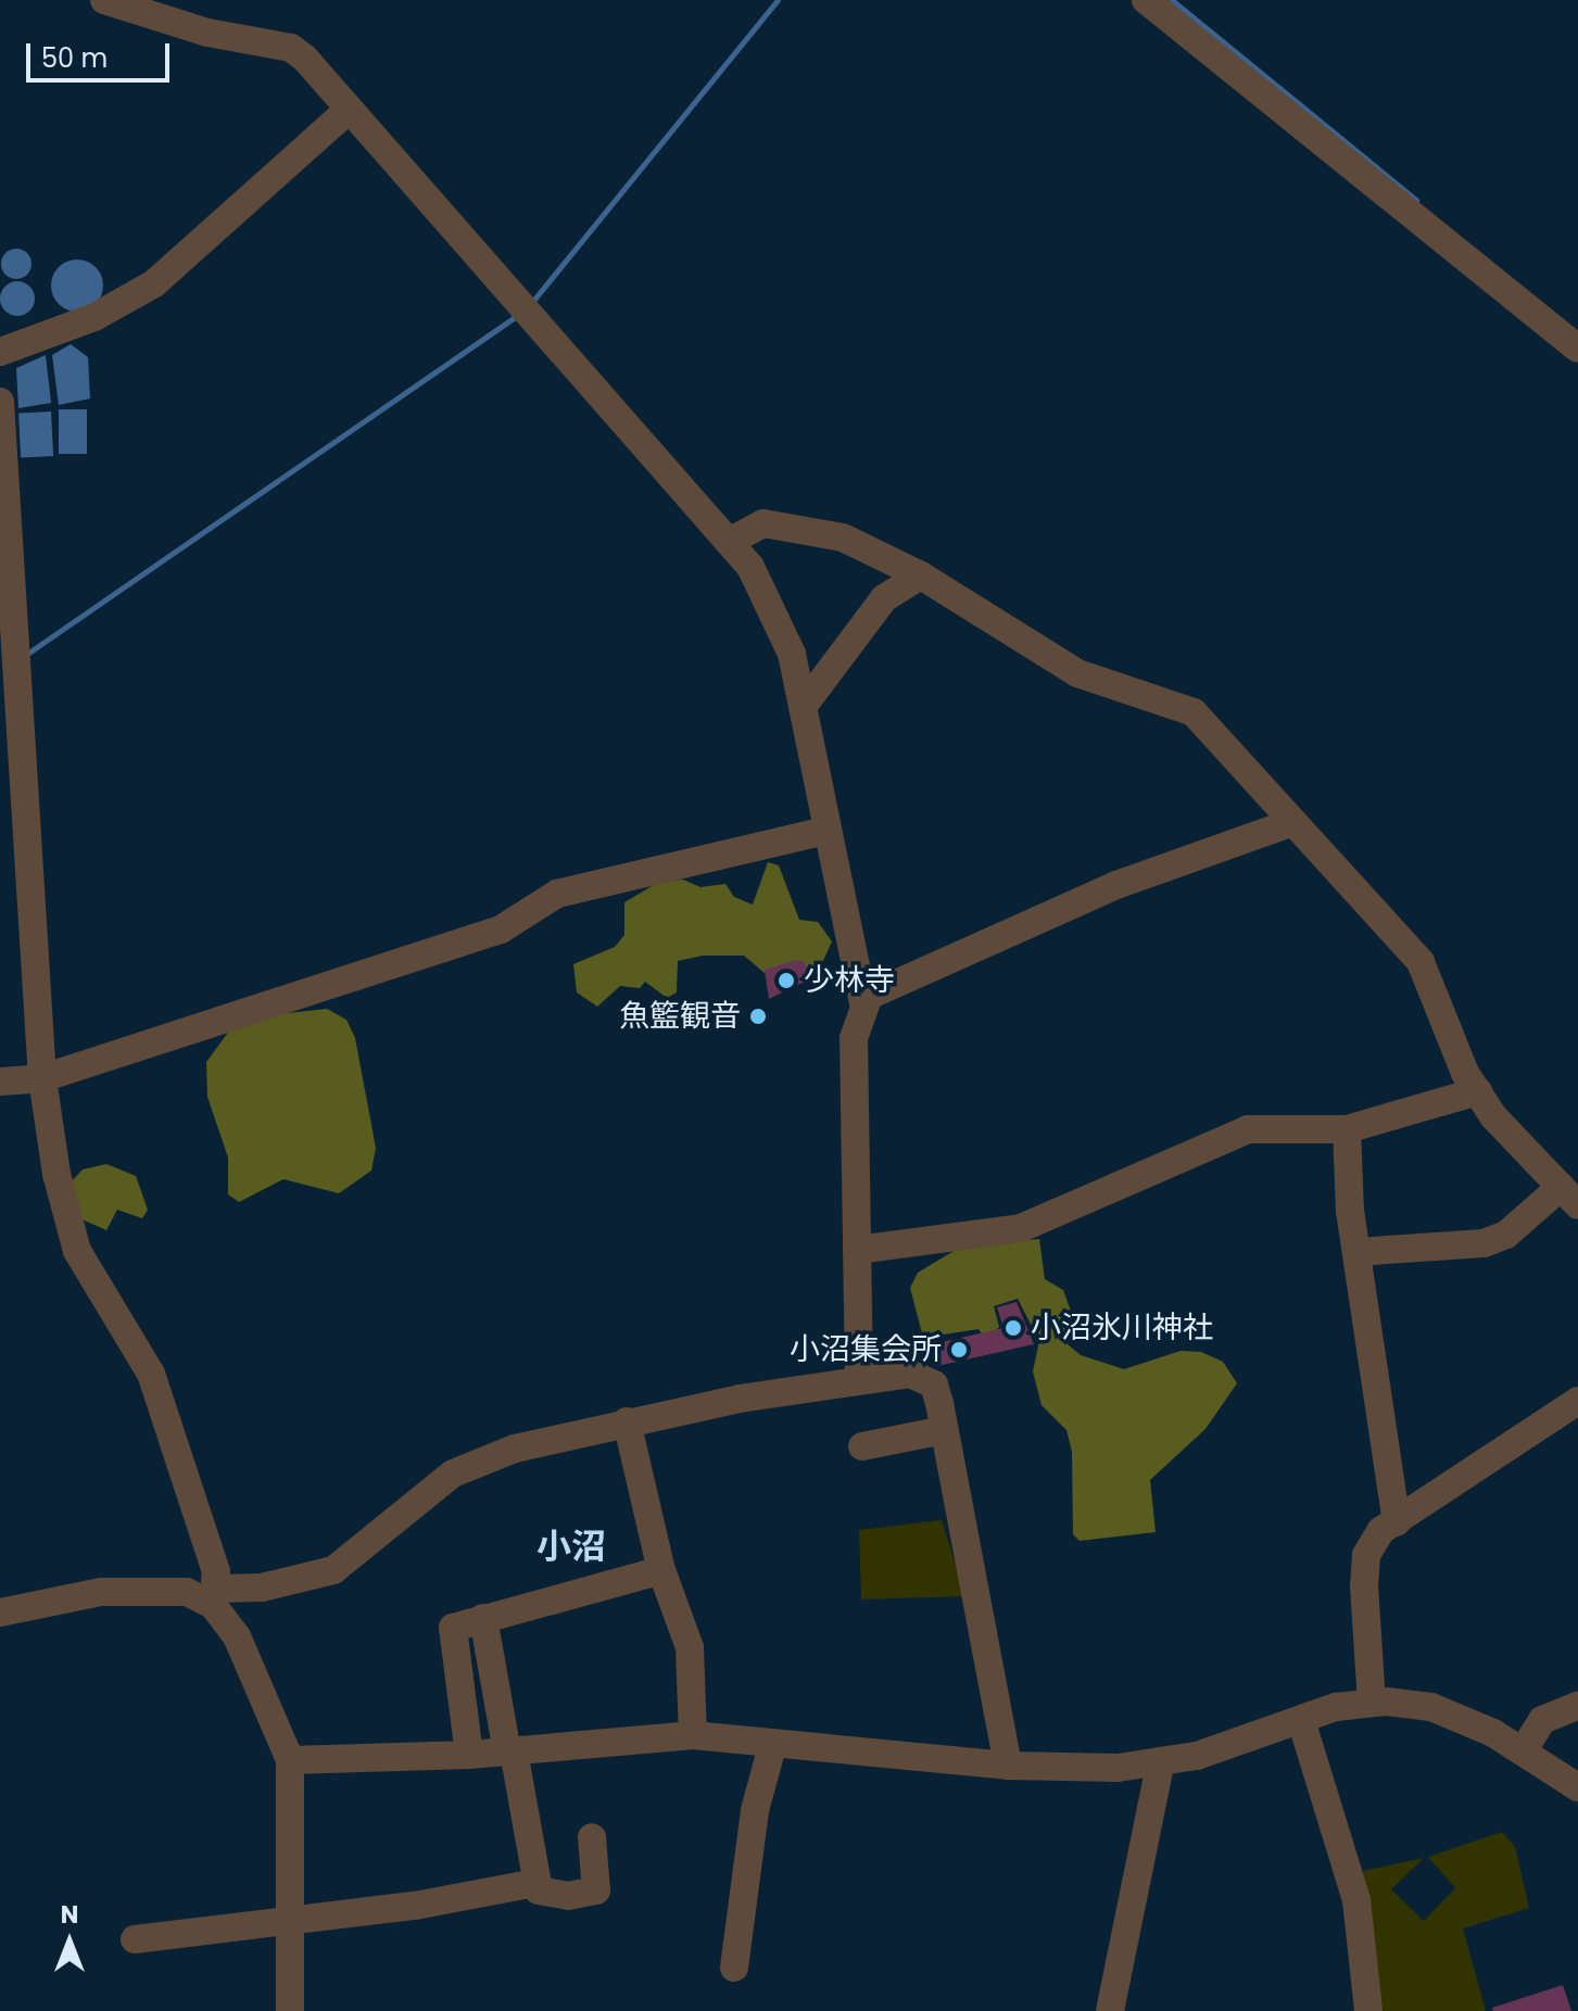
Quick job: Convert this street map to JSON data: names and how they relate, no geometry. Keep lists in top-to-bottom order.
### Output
{
  "districts": ["小沼"],
  "places": [
    "少林寺",
    "魚籃観音",
    "小沼氷川神社",
    "小沼集会所"
  ],
  "scale_bar": "50 m",
  "north": "top"
}
